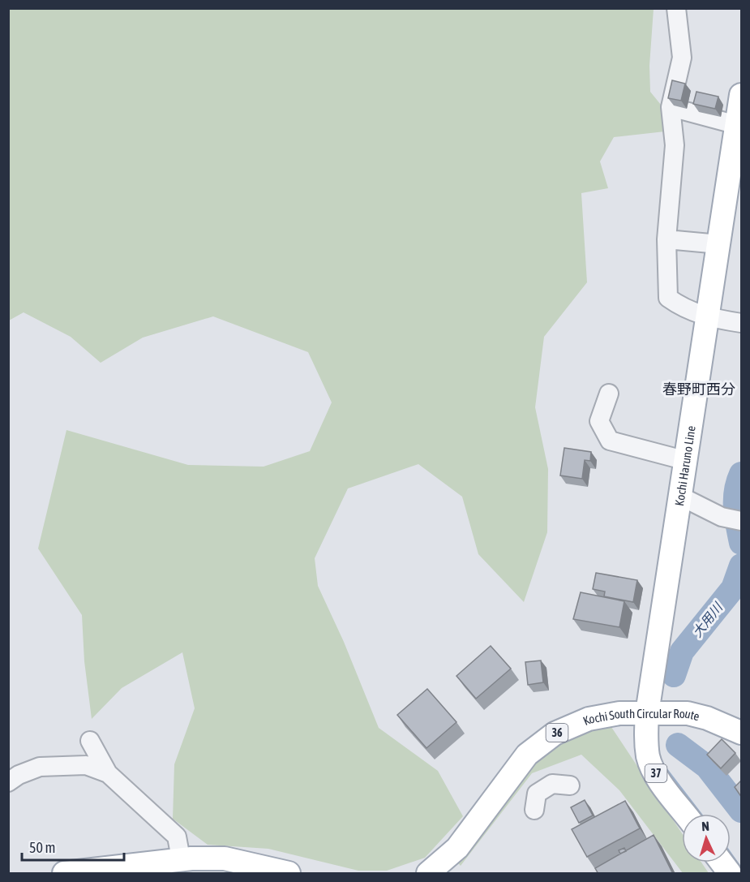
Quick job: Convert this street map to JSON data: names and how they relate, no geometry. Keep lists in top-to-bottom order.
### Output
{
  "streets": {
    "main road": [
      "Kochi Haruno Line",
      "Kochi South Circular Route",
      "36",
      "37"
    ]
  },
  "crossings": [
    ["Kochi Haruno Line", "Kochi South Circular Route"]
  ],
  "districts": ["春野町西分"],
  "water": ["大用川"],
  "scale_bar": "50 m",
  "north": "top"
}
